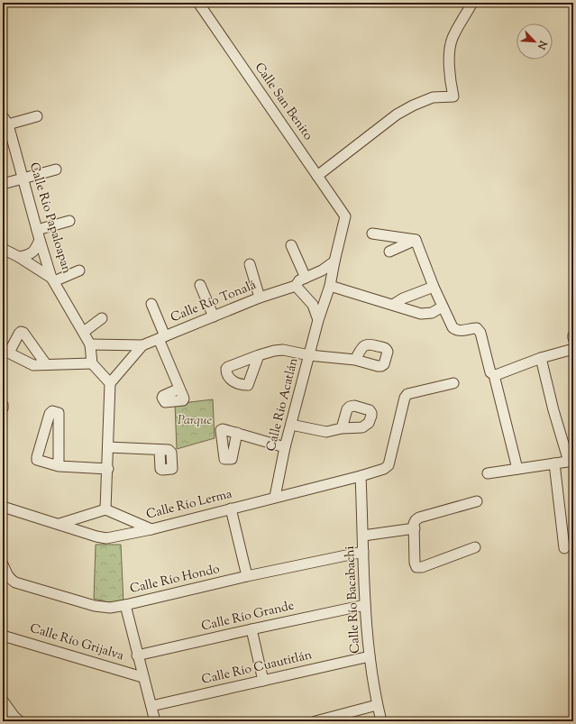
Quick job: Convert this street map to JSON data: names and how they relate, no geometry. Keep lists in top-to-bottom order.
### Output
{
  "streets": {
    "street": [
      "Calle San Benito",
      "Calle Río Papaloapan",
      "Calle Río Tonalá",
      "Calle Río Acatlán",
      "Calle Río Lerma",
      "Calle Río Hondo",
      "Calle Río Bacabachi",
      "Calle Río Grande",
      "Calle Río Grijalva",
      "Calle Río Cuautitlán"
    ]
  },
  "crossings": [
    ["Calle San Benito", "Calle Río Acatlán"],
    ["Calle Río Papaloapan", "Calle Río Tonalá"],
    ["Calle Río Acatlán", "Calle Río Lerma"],
    ["Calle Río Lerma", "Calle Río Bacabachi"],
    ["Calle Río Hondo", "Calle Río Bacabachi"],
    ["Calle Río Bacabachi", "Calle Río Grande"],
    ["Calle Río Bacabachi", "Calle Río Cuautitlán"]
  ],
  "parks": ["Parque"],
  "north": "bottom right"
}
